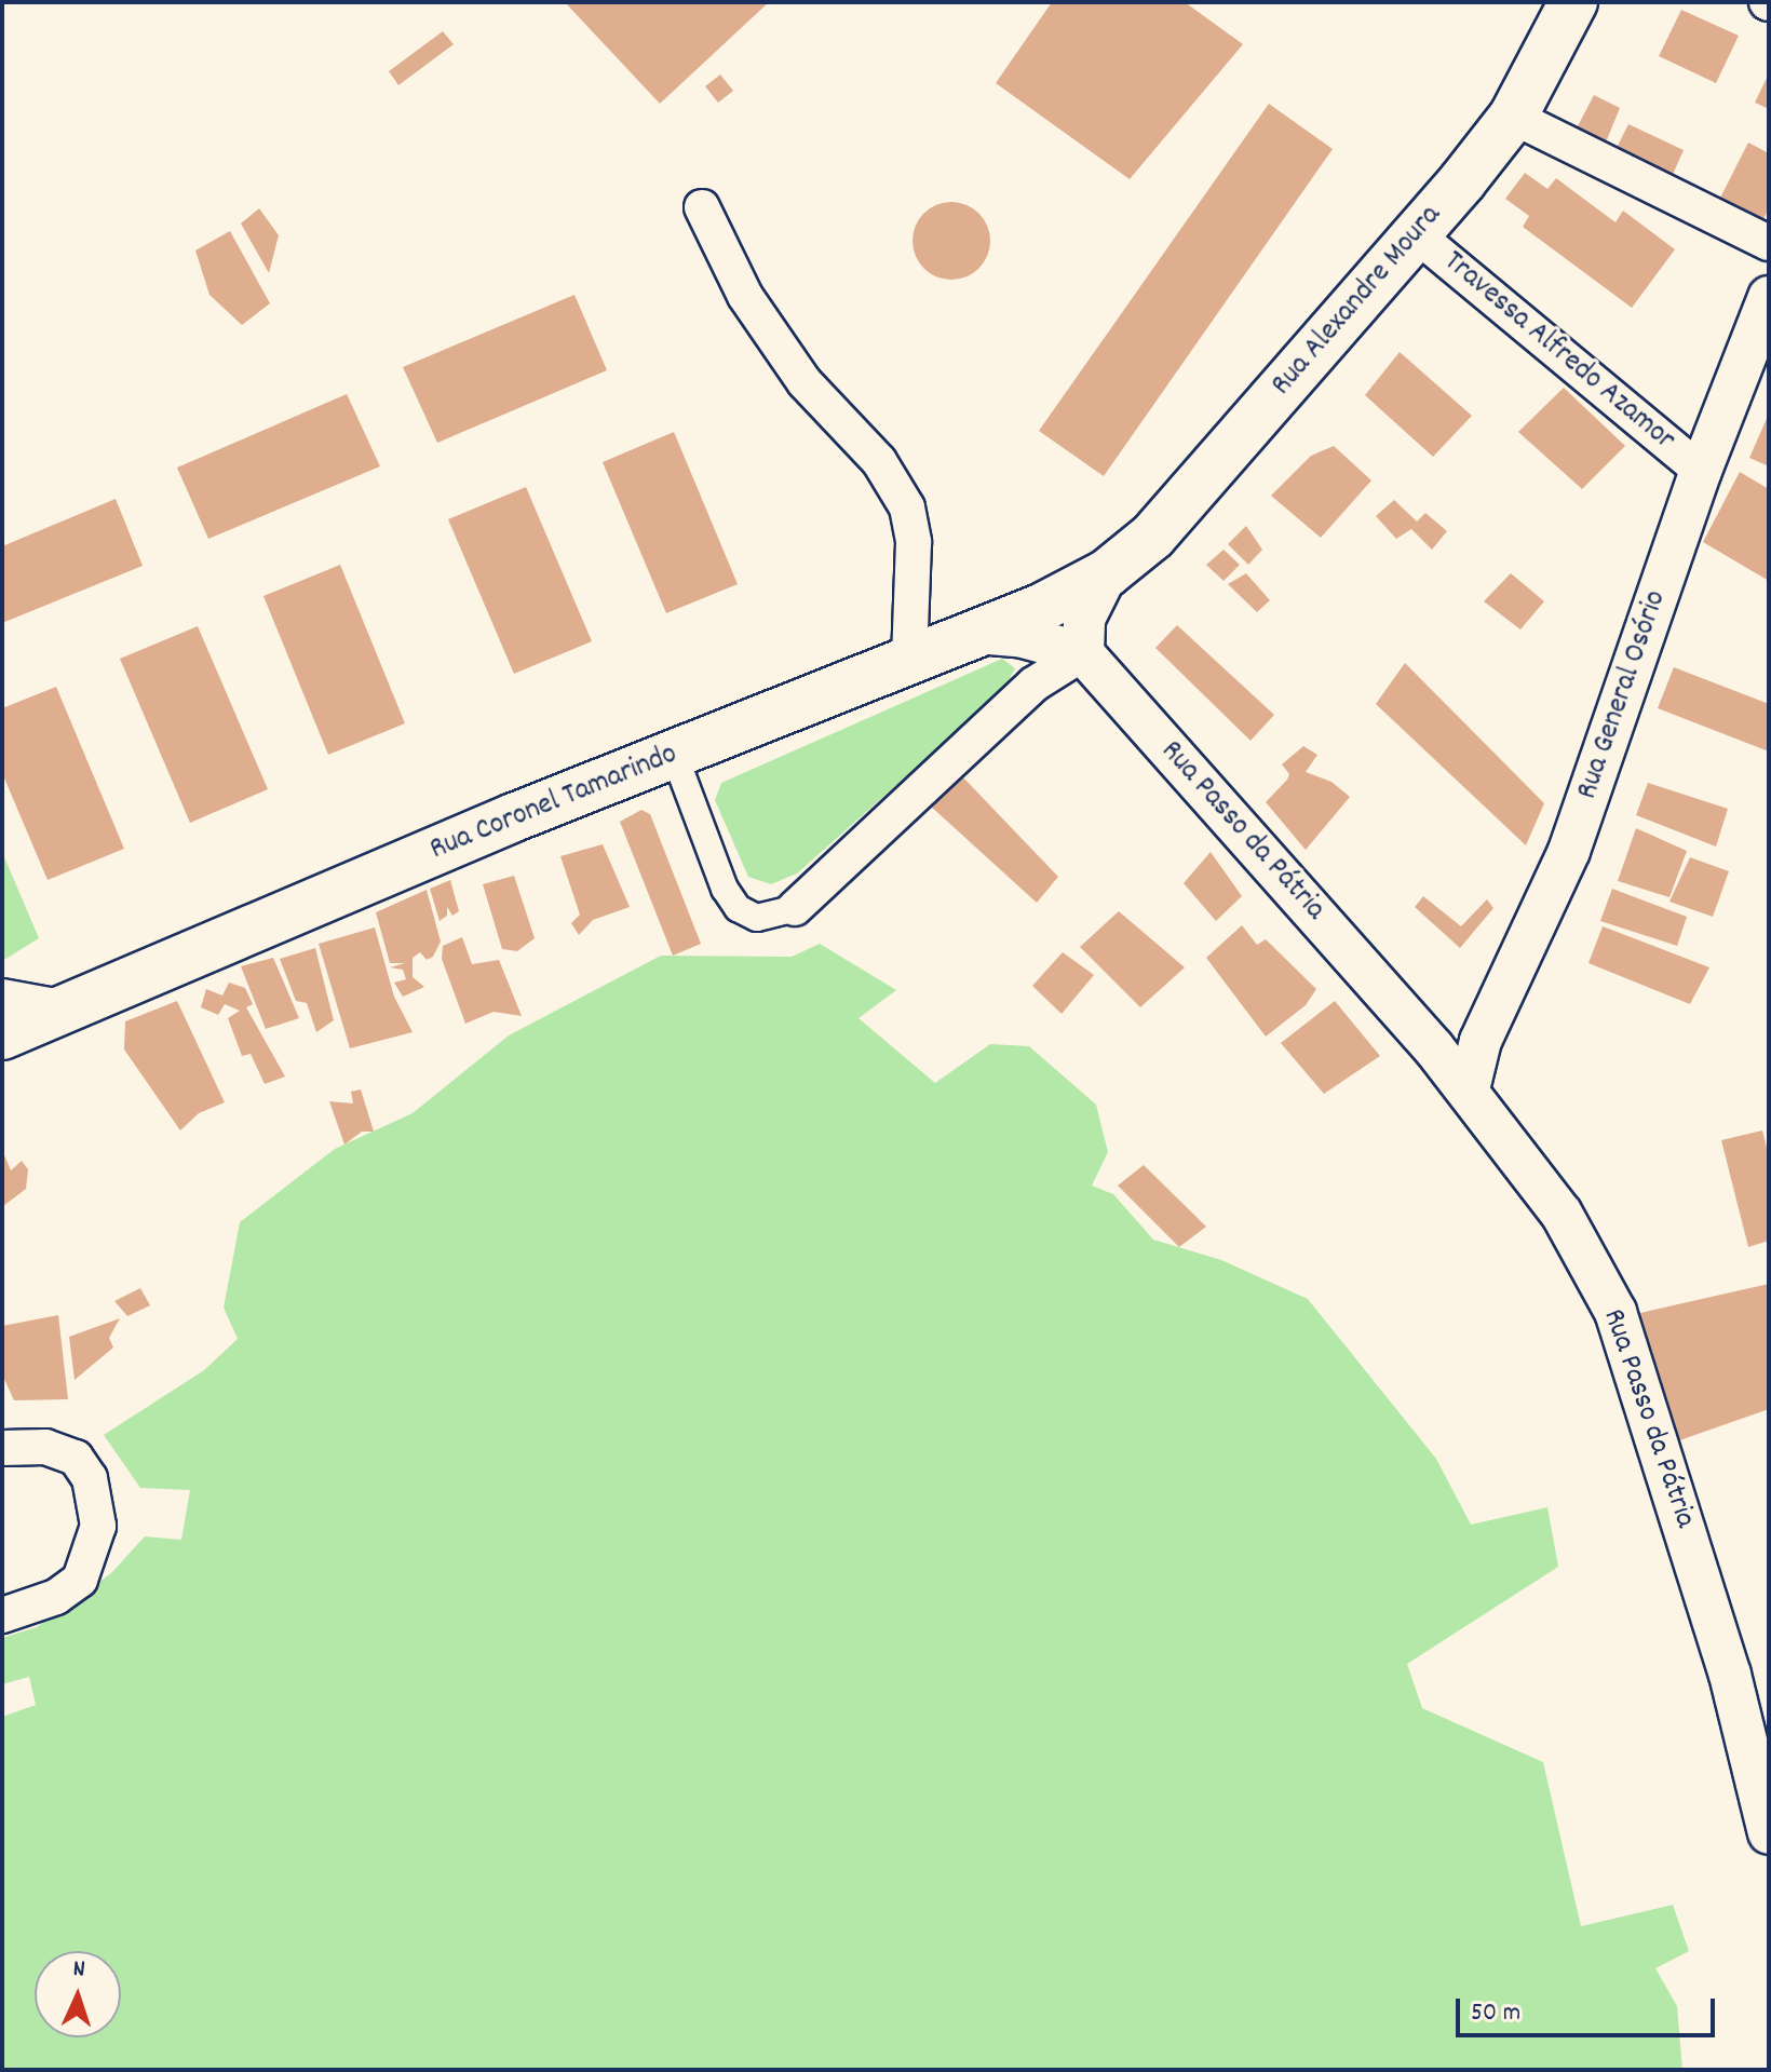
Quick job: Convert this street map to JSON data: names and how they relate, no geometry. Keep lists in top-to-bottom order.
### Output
{
  "streets": {
    "main road": ["Rua Alexandre Moura", "Rua Coronel Tamarindo"],
    "street": ["Travessa Alfredo Azamor", "Rua General Osório", "Rua Passo da Pátria"]
  },
  "crossings": [
    ["Rua Alexandre Moura", "Travessa Alfredo Azamor"],
    ["Rua Alexandre Moura", "Rua Coronel Tamarindo"],
    ["Travessa Alfredo Azamor", "Rua General Osório"],
    ["Rua General Osório", "Rua Passo da Pátria"]
  ],
  "scale_bar": "50 m",
  "north": "top"
}
